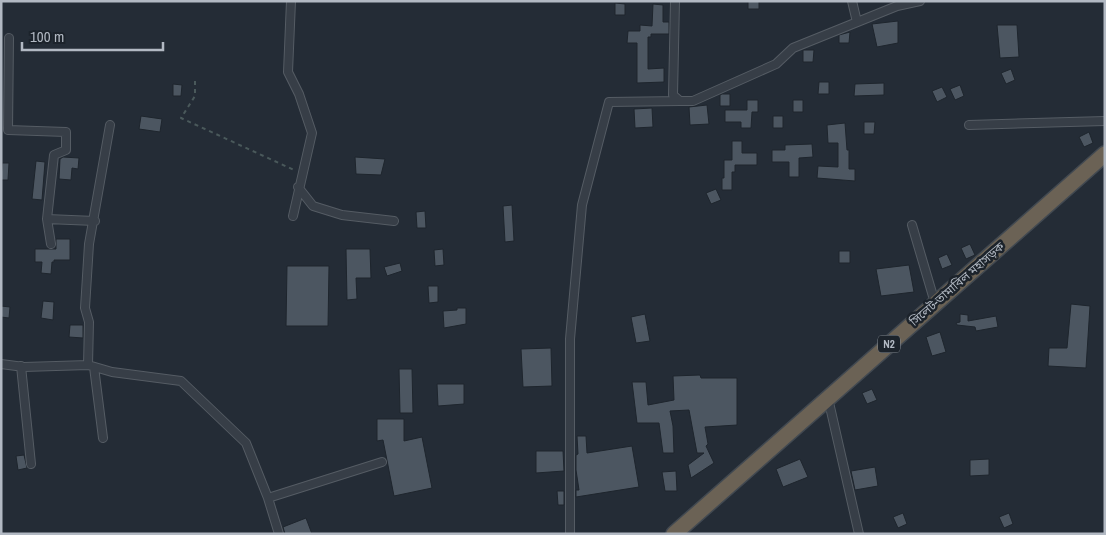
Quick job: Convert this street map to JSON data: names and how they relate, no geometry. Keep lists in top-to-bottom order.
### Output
{
  "streets": {
    "highway": ["সিলেট-তামাবিল মহাসড়ক", "N2"]
  },
  "scale_bar": "100 m"
}
